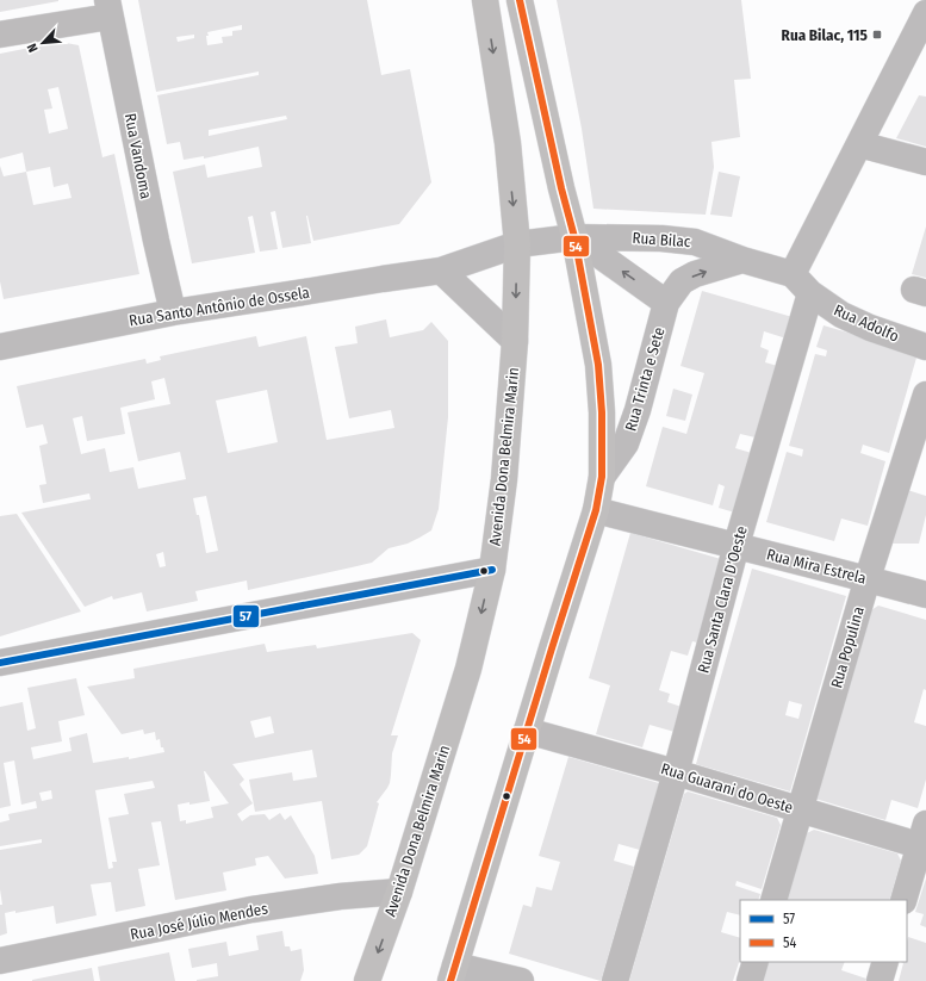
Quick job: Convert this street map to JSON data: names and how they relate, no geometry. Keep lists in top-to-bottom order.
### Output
{
  "streets": {
    "main road": ["Avenida Dona Belmira Marin"],
    "street": [
      "Rua Vandoma",
      "Rua Bilac",
      "Rua Santo Antônio de Ossela",
      "Rua Adolfo",
      "Rua Trinta e Sete",
      "Rua Mira Estrela",
      "Rua Santa Clara D'Oeste",
      "Rua Populina",
      "Rua Guarani do Oeste",
      "Rua José Júlio Mendes"
    ]
  },
  "crossings": [
    ["Rua Vandoma", "Rua Santo Antônio de Ossela"],
    ["Rua Bilac", "Rua Santo Antônio de Ossela"],
    ["Rua Bilac", "Avenida Dona Belmira Marin"],
    ["Rua Santo Antônio de Ossela", "Avenida Dona Belmira Marin"],
    ["Rua Adolfo", "Rua Santa Clara D'Oeste"],
    ["Avenida Dona Belmira Marin", "Rua José Júlio Mendes"],
    ["Rua Mira Estrela", "Rua Santa Clara D'Oeste"],
    ["Rua Mira Estrela", "Rua Populina"],
    ["Rua Santa Clara D'Oeste", "Rua Guarani do Oeste"],
    ["Rua Populina", "Rua Guarani do Oeste"]
  ],
  "places": {
    "transit": ["Rua Bilac, 115"]
  },
  "lines": ["transit line 54", "transit line 57"],
  "legend": ["57", "54"],
  "north": "bottom left"
}
